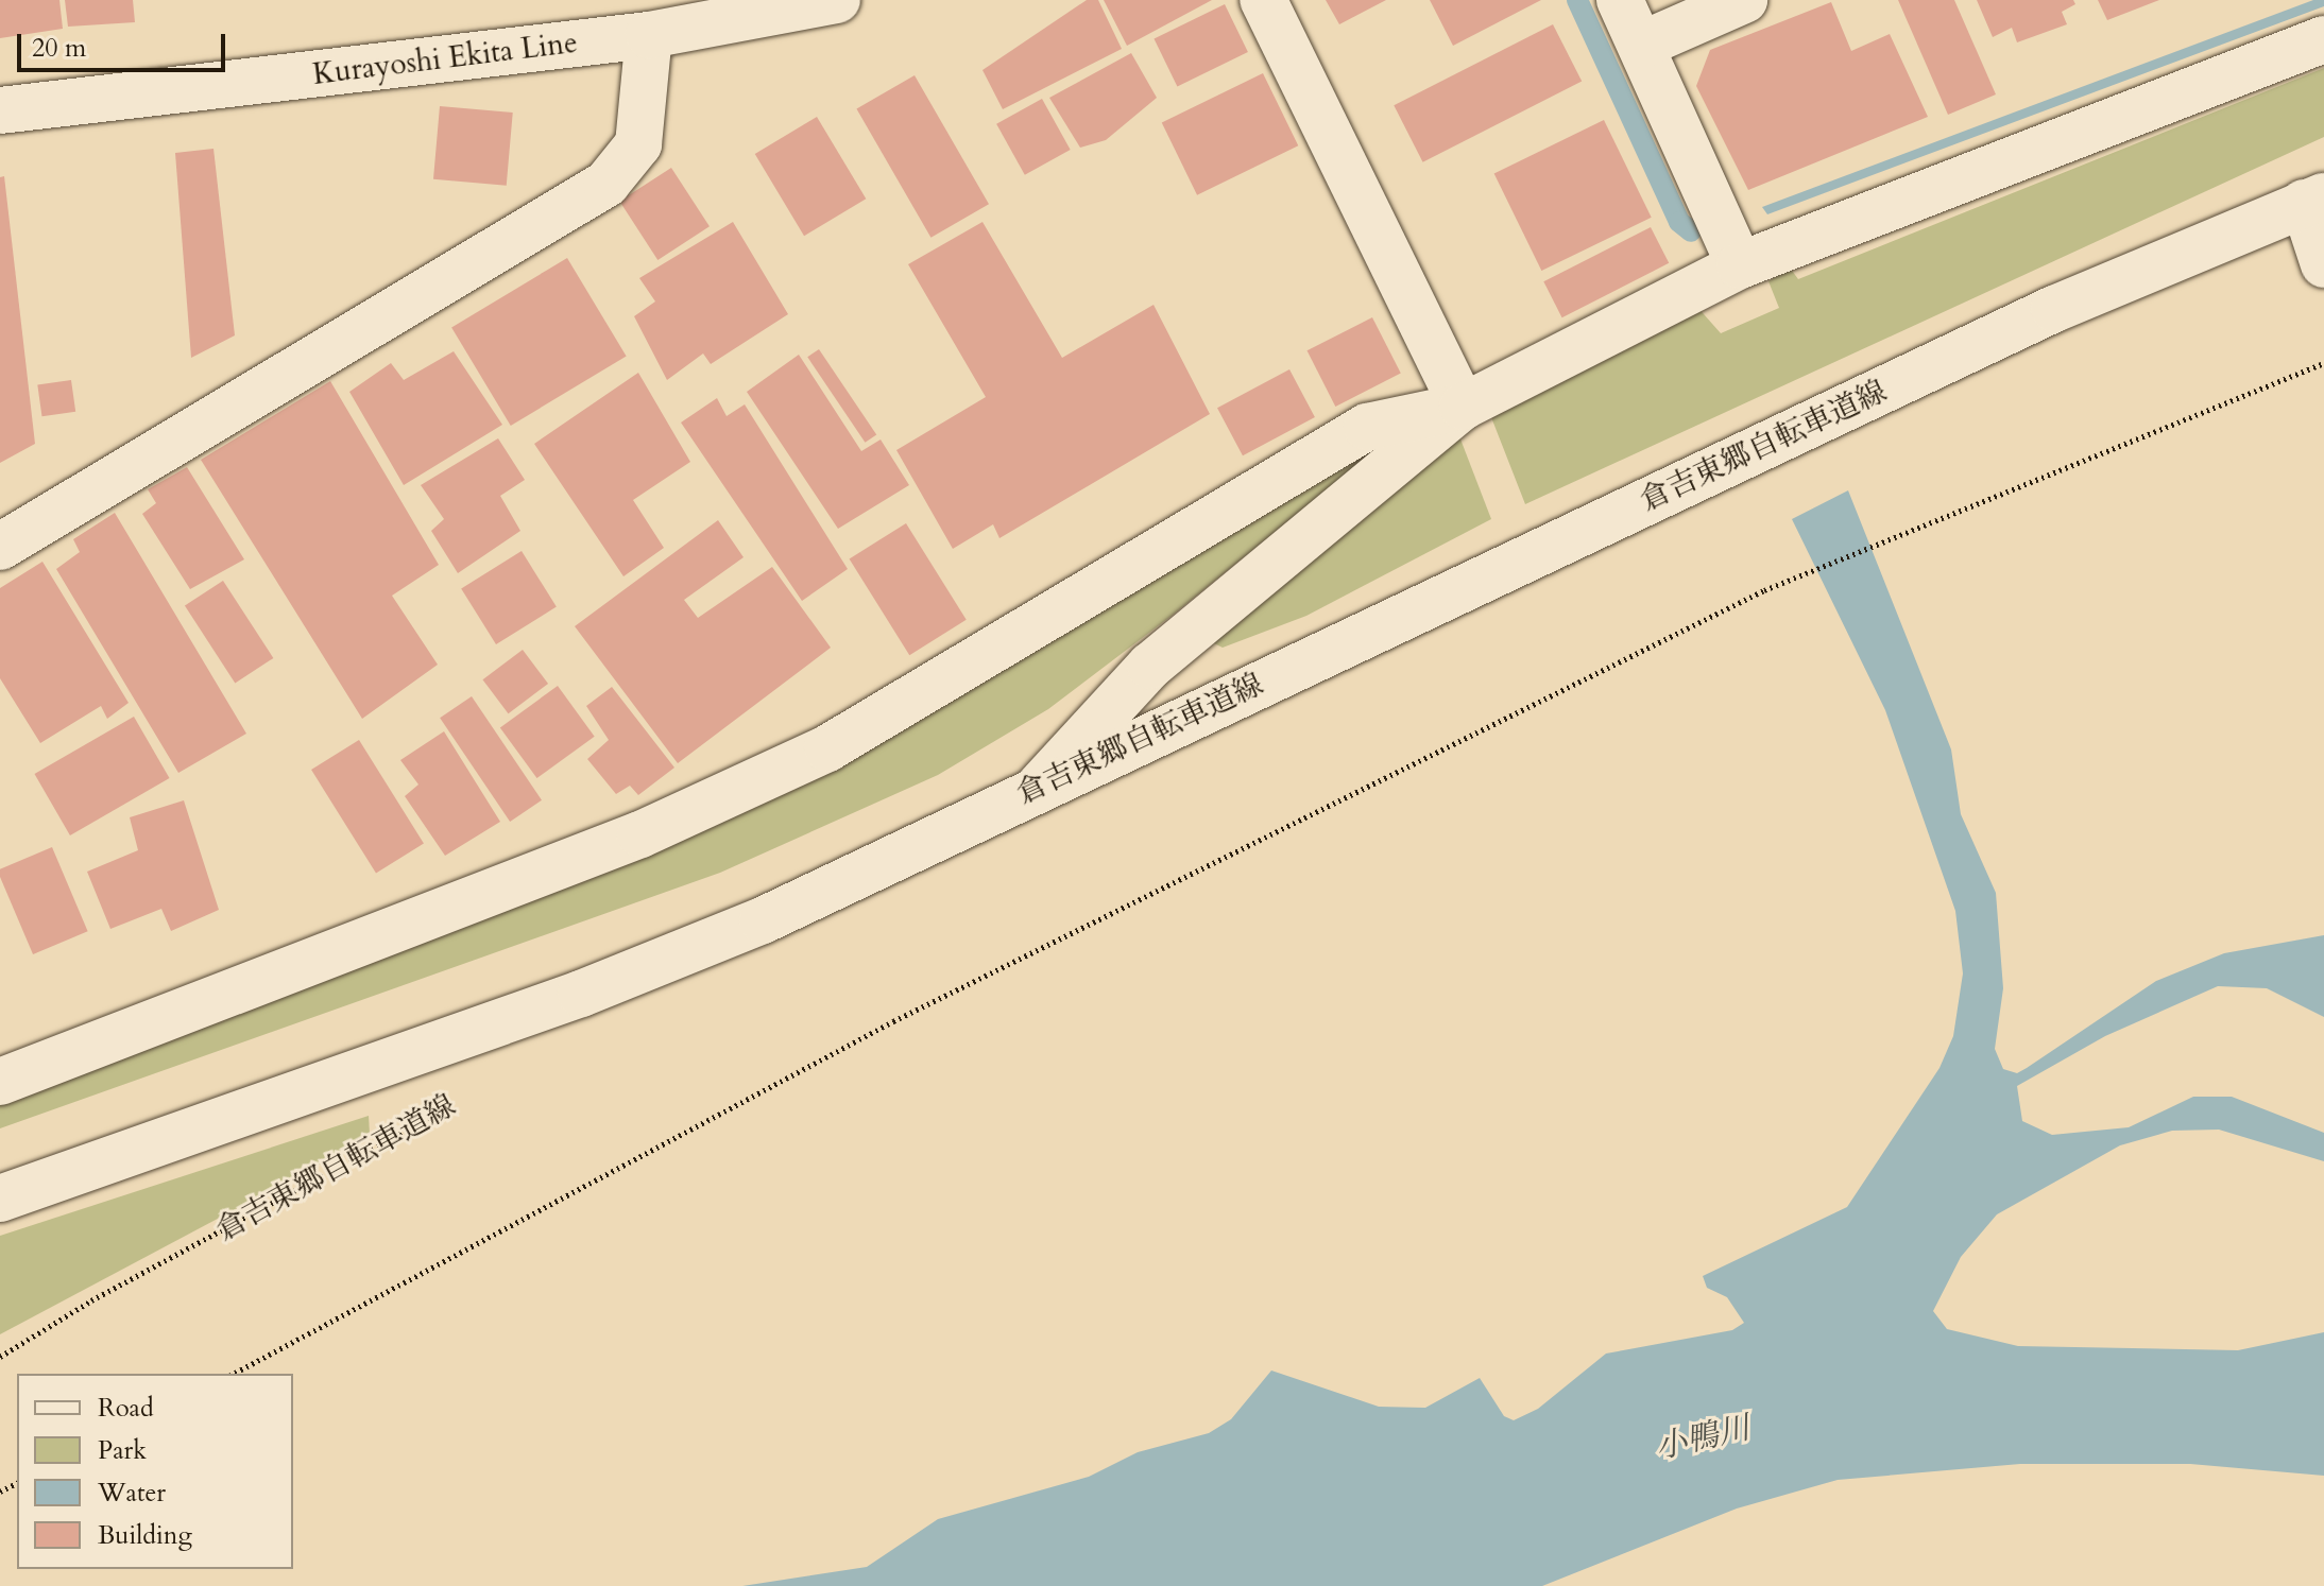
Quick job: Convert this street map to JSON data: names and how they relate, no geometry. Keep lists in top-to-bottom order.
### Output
{
  "streets": {
    "street": ["Kurayoshi Ekita Line", "倉吉東郷自転車道線"]
  },
  "water": ["小鴨川"],
  "legend": [
    "Road",
    "Park",
    "Water",
    "Building"
  ],
  "scale_bar": "20 m"
}
